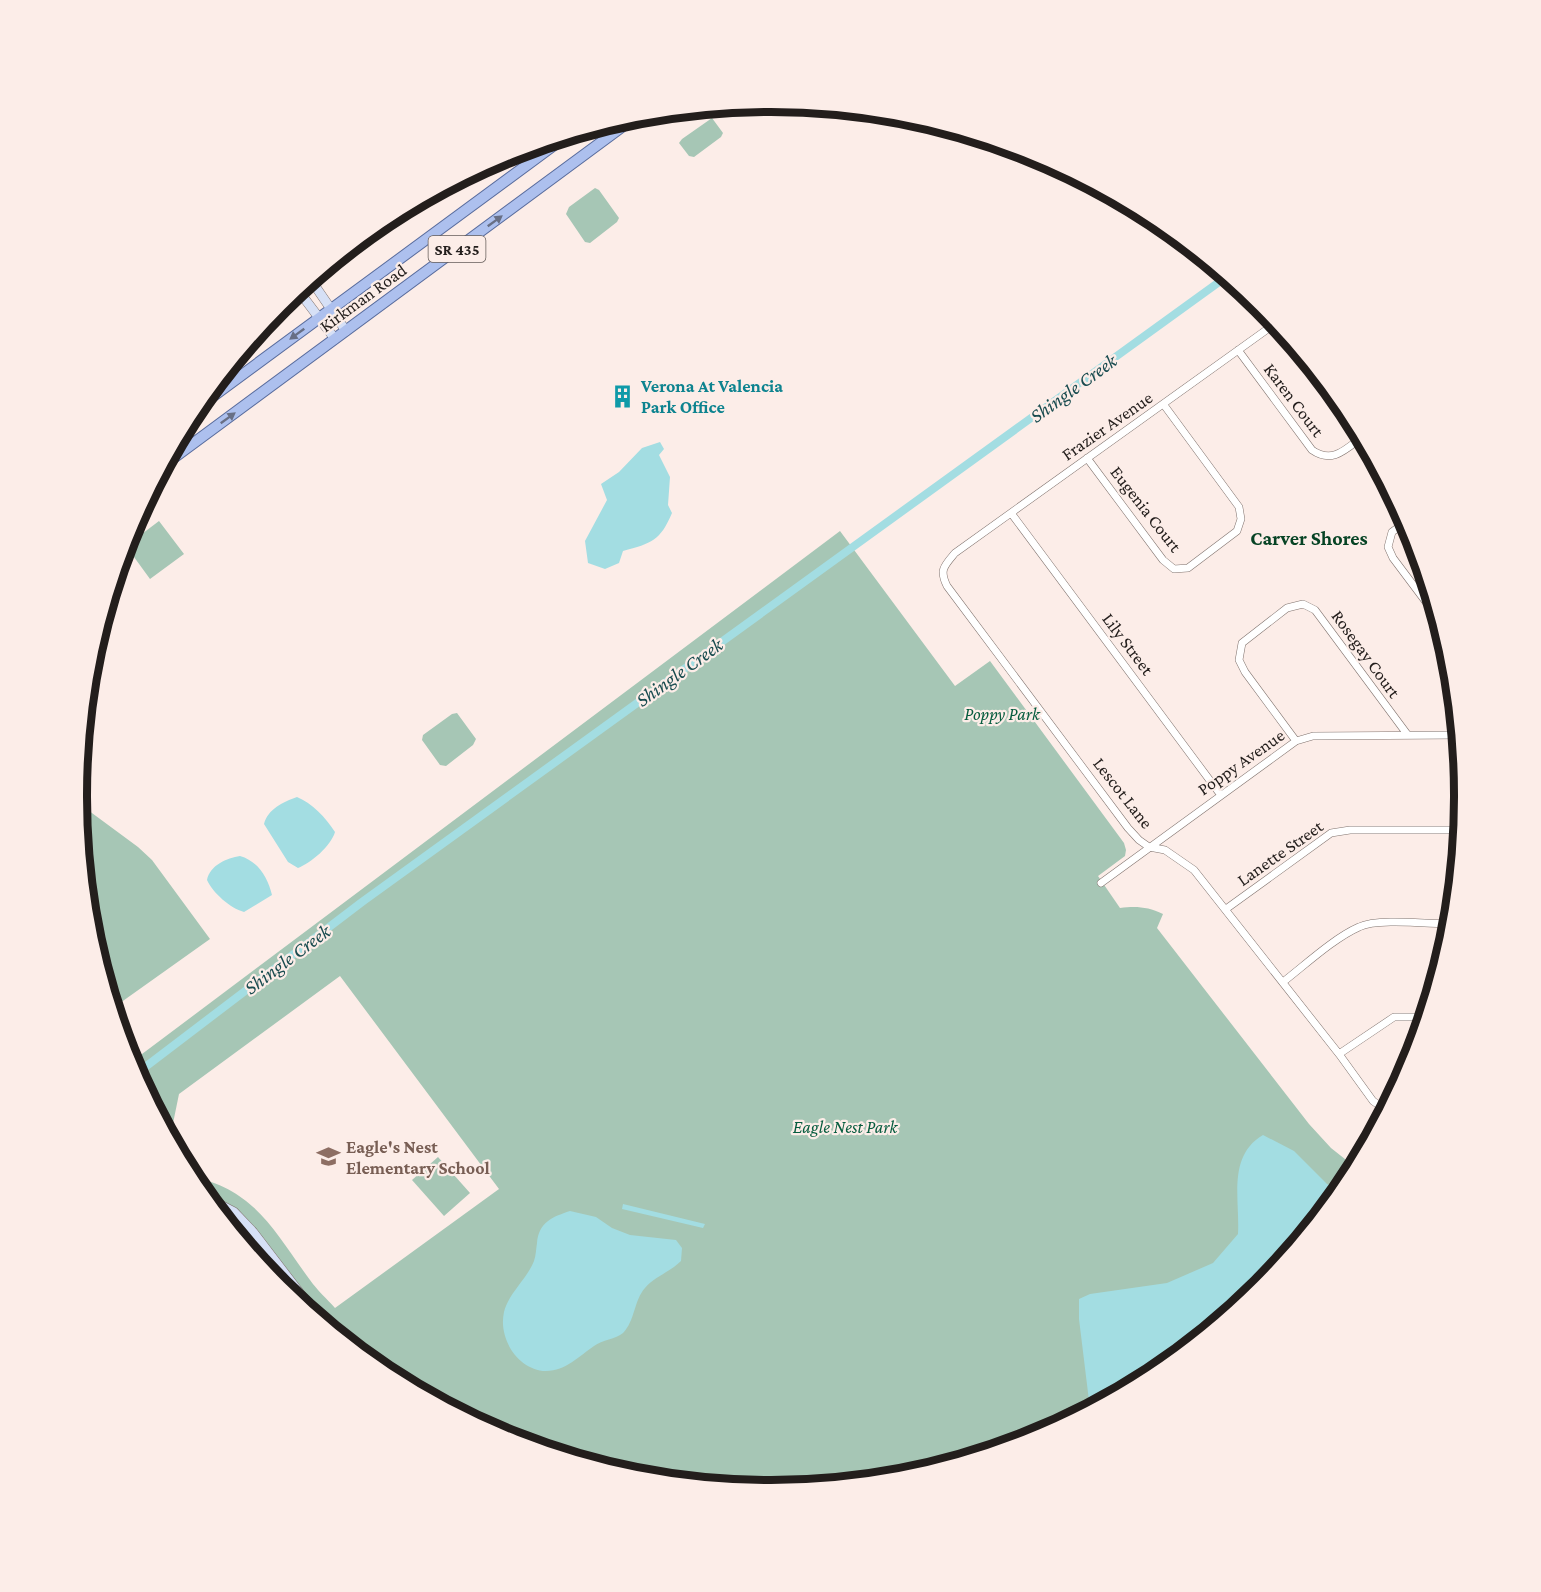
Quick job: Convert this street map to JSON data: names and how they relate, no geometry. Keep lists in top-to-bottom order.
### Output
{
  "streets": {
    "main road": ["SR 435", "Kirkman Road"],
    "street": [
      "Karen Court",
      "Frazier Avenue",
      "Eugenia Court",
      "Lily Street",
      "Rosegay Court",
      "Poppy Avenue",
      "Lescot Lane",
      "Lanette Street"
    ]
  },
  "crossings": [
    ["Karen Court", "Frazier Avenue"],
    ["Frazier Avenue", "Eugenia Court"],
    ["Frazier Avenue", "Lily Street"],
    ["Frazier Avenue", "Lescot Lane"],
    ["Lily Street", "Poppy Avenue"],
    ["Rosegay Court", "Poppy Avenue"],
    ["Poppy Avenue", "Lescot Lane"],
    ["Lescot Lane", "Lanette Street"]
  ],
  "districts": ["Carver Shores"],
  "water": ["Shingle Creek"],
  "parks": ["Poppy Park", "Eagle Nest Park"],
  "places": {
    "building": ["Verona At Valencia Park Office"],
    "school or university": ["Eagle's Nest Elementary School"]
  }
}
